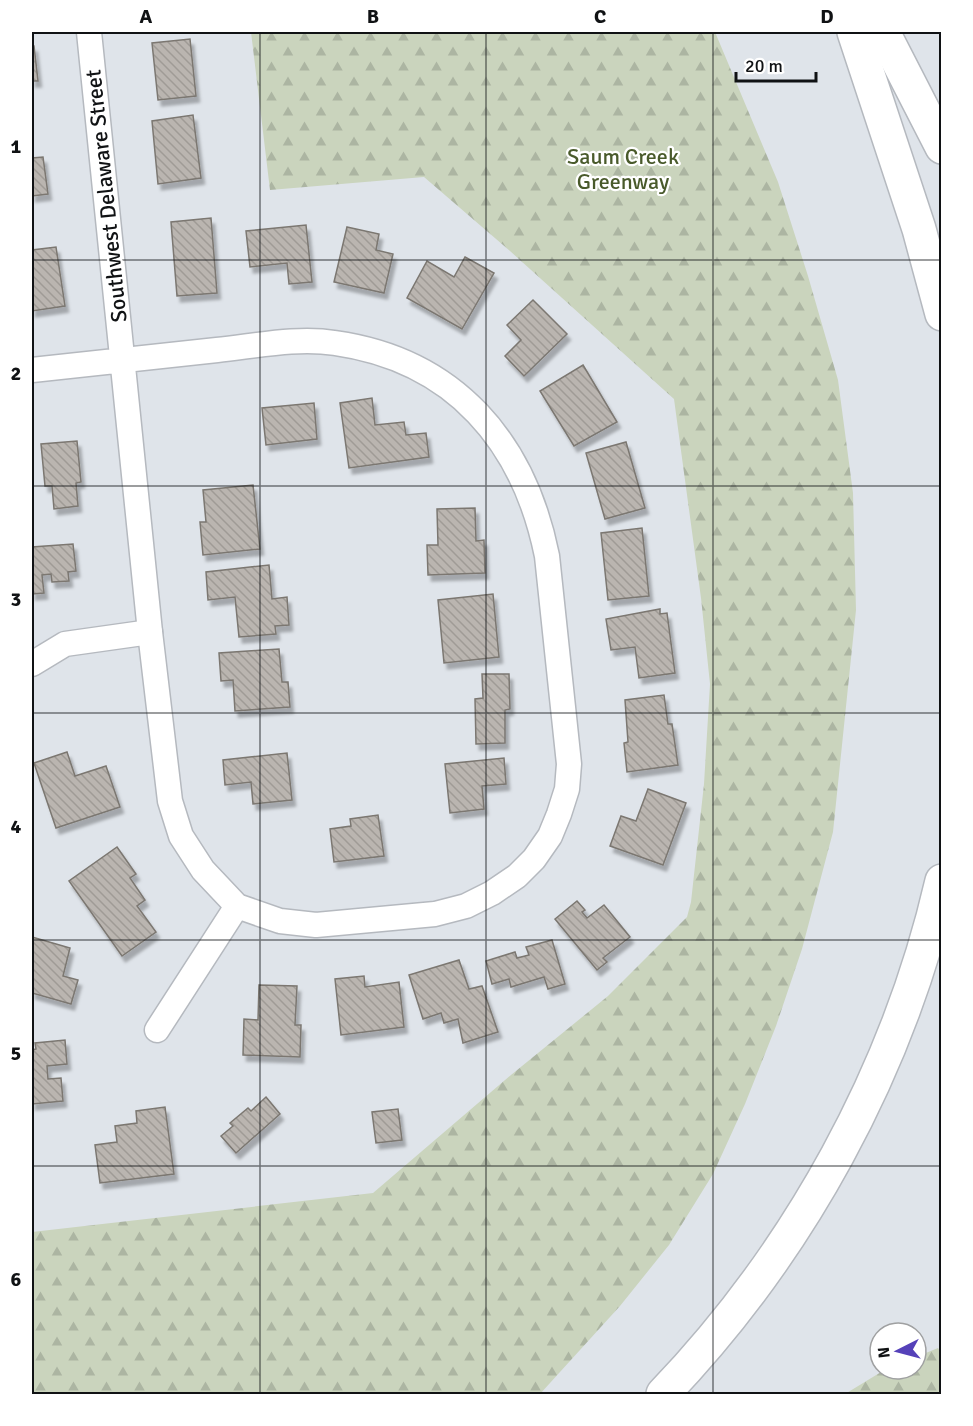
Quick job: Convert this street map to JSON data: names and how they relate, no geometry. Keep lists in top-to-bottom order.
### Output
{
  "streets": {
    "street": ["Southwest Delaware Street"]
  },
  "parks": ["Saum Creek Greenway"],
  "scale_bar": "20 m",
  "north": "left",
  "grid": {
    "columns": [
      "A",
      "B",
      "C",
      "D"
    ],
    "rows": [
      "1",
      "2",
      "3",
      "4",
      "5",
      "6"
    ]
  }
}
